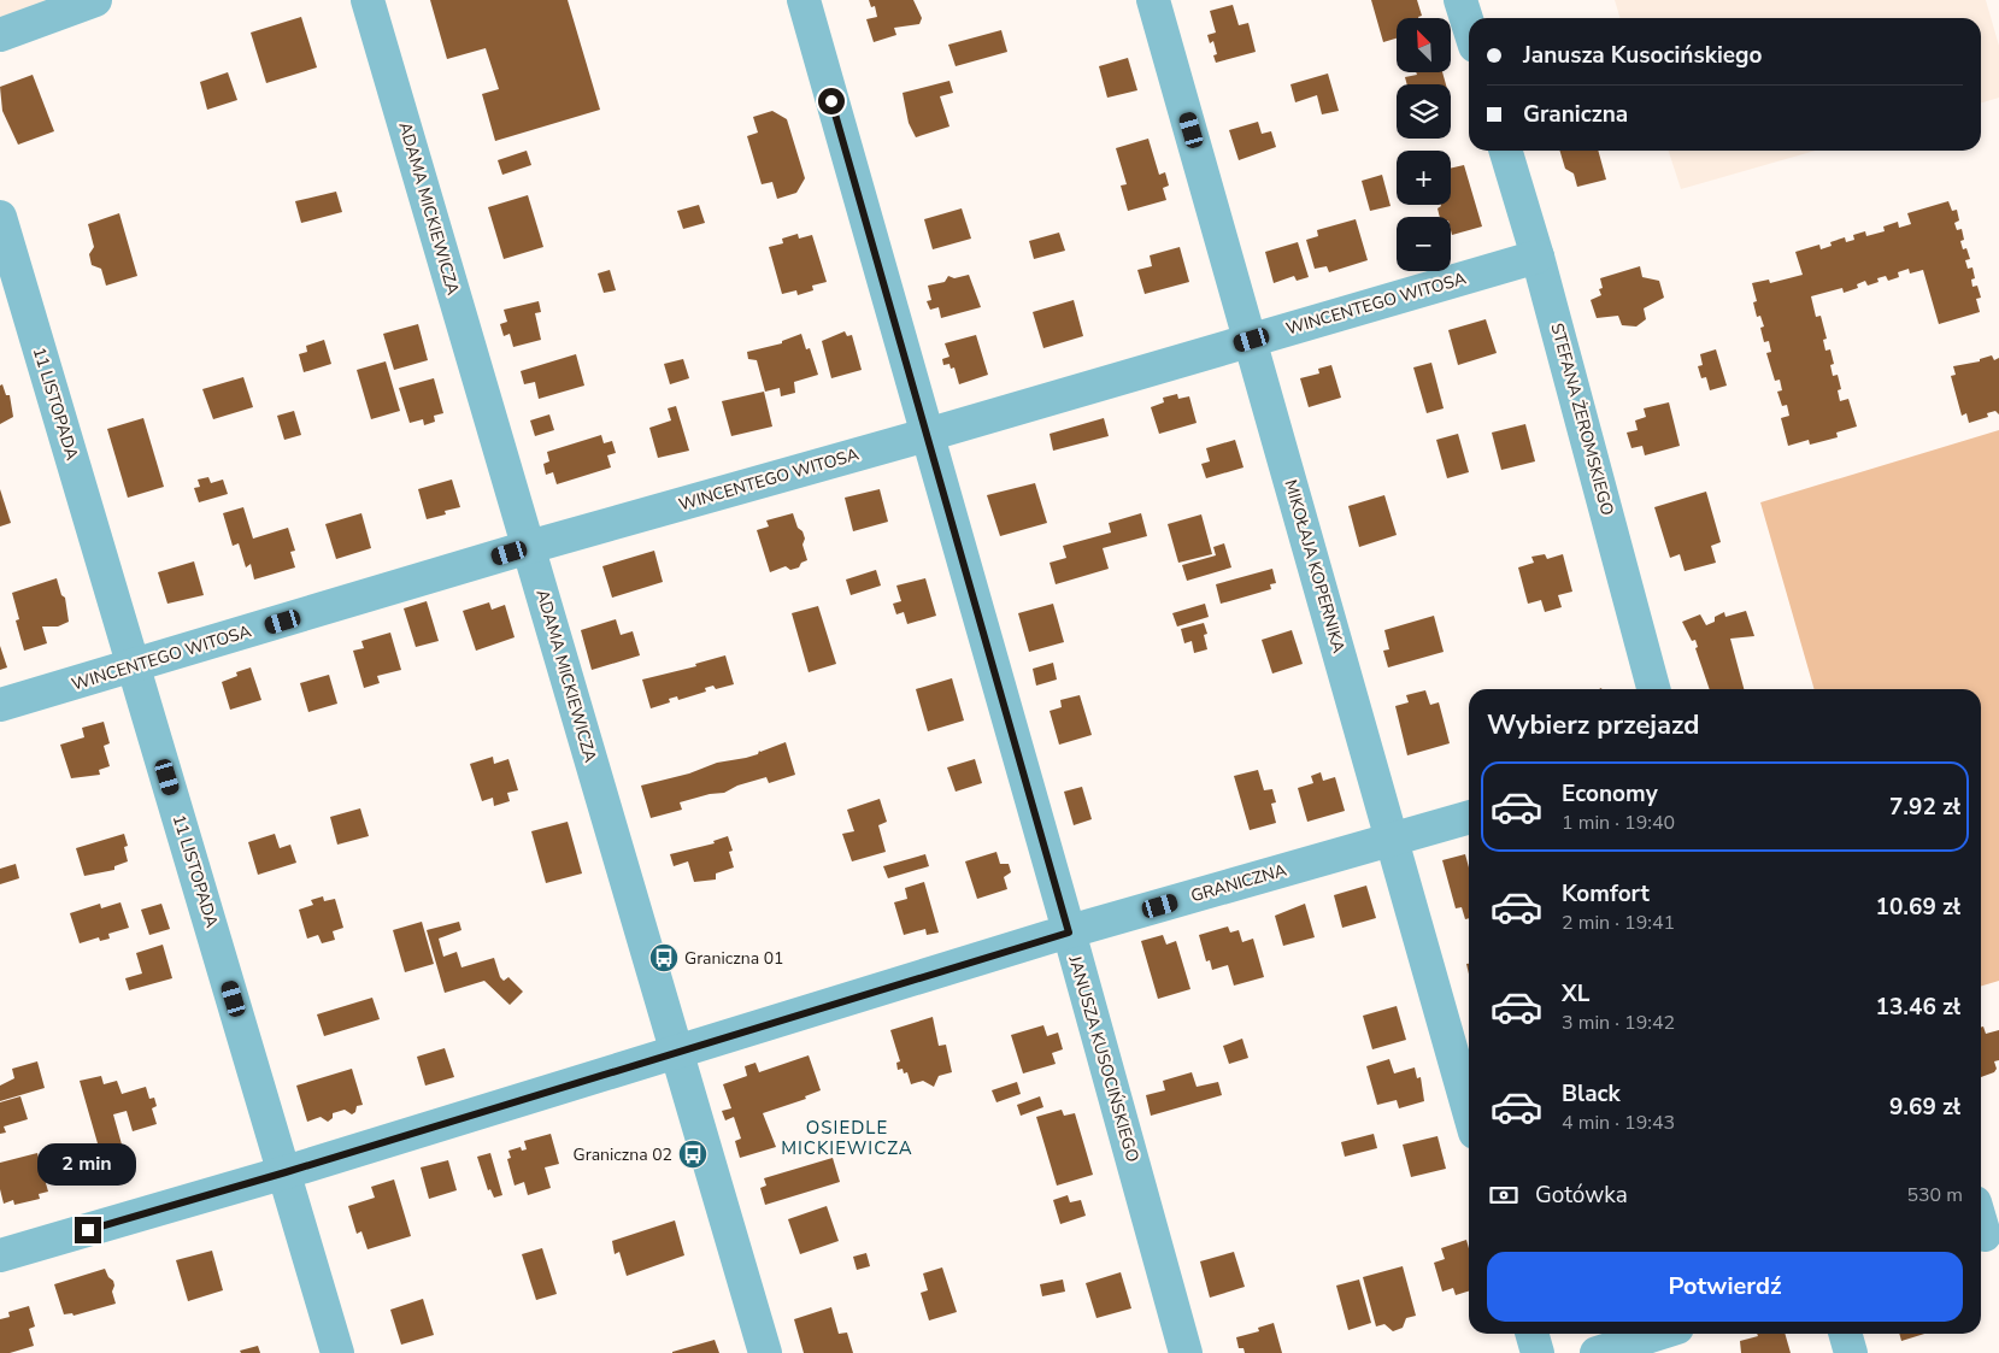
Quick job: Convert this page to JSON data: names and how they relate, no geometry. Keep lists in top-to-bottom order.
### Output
{
  "streets": {
    "street": [
      "ADAMA MICKIEWICZA",
      "WINCENTEGO WITOSA",
      "11 LISTOPADA",
      "STEFANA ŻEROMSKIEGO",
      "MIKOŁAJA KOPERNIKA",
      "GRANICZNA",
      "JANUSZA KUSOCIŃSKIEGO"
    ]
  },
  "crossings": [
    ["ADAMA MICKIEWICZA", "WINCENTEGO WITOSA"],
    ["ADAMA MICKIEWICZA", "GRANICZNA"],
    ["WINCENTEGO WITOSA", "11 LISTOPADA"],
    ["WINCENTEGO WITOSA", "STEFANA ŻEROMSKIEGO"],
    ["WINCENTEGO WITOSA", "MIKOŁAJA KOPERNIKA"],
    ["WINCENTEGO WITOSA", "JANUSZA KUSOCIŃSKIEGO"],
    ["11 LISTOPADA", "GRANICZNA"],
    ["MIKOŁAJA KOPERNIKA", "GRANICZNA"],
    ["GRANICZNA", "JANUSZA KUSOCIŃSKIEGO"]
  ],
  "districts": ["OSIEDLE MICKIEWICZA"],
  "places": {
    "bus stop": ["Graniczna 01", "Graniczna 02"]
  },
  "north": "top left",
  "page": {
    "map_buttons": ["+", "−"],
    "banner": ["Janusza Kusocińskiego", "Graniczna"],
    "heading": "Wybierz przejazd",
    "list": [
      {
        "name": "Economy",
        "note": "1 min · 19:40",
        "value": "7.92 zł"
      },
      {
        "name": "Komfort",
        "note": "2 min · 19:41",
        "value": "10.69 zł"
      },
      {
        "name": "XL",
        "note": "3 min · 19:42",
        "value": "13.46 zł"
      },
      {
        "name": "Black",
        "note": "4 min · 19:43",
        "value": "9.69 zł"
      }
    ],
    "bubble": "2 min",
    "pay": ["Gotówka", "530 m"],
    "buttons": "Potwierdź"
  }
}
